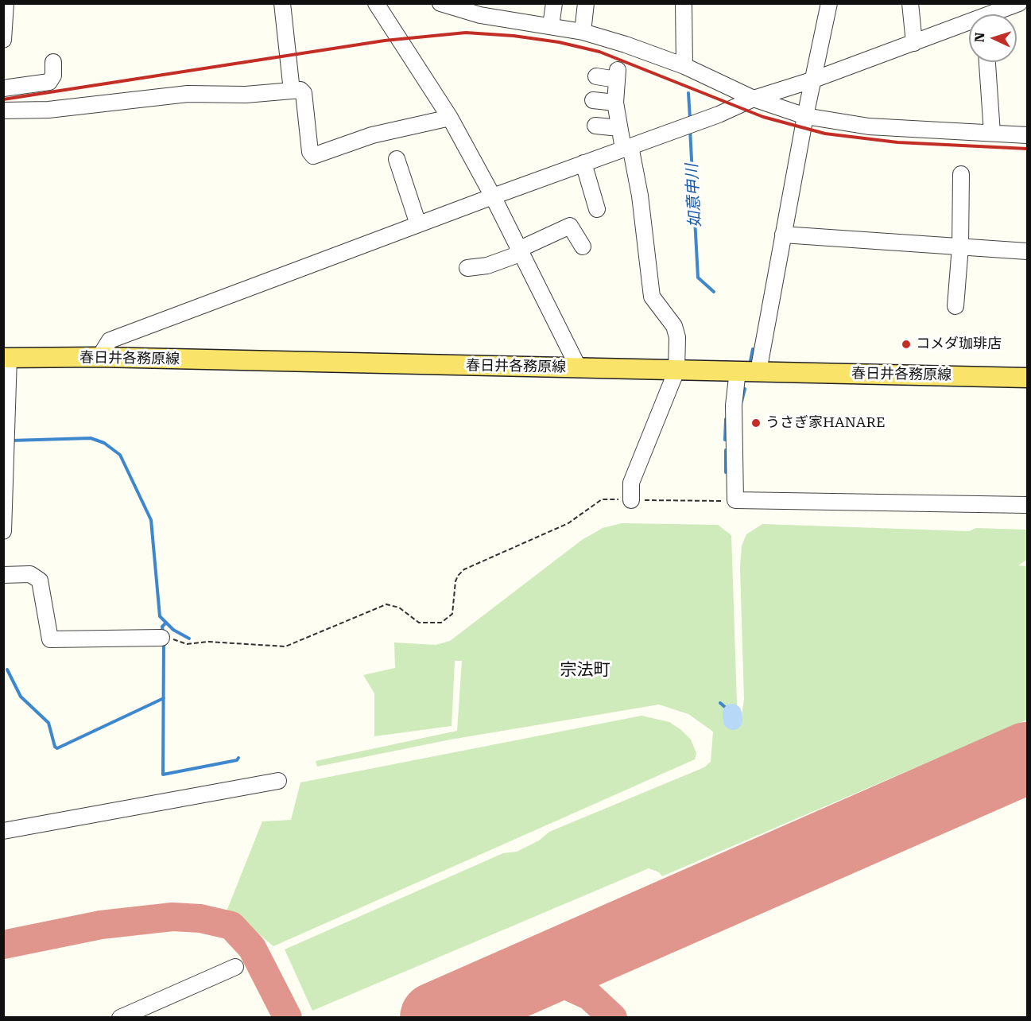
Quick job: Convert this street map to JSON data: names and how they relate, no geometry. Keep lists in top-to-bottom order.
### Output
{
  "streets": {
    "main road": ["春日井各務原線"]
  },
  "districts": ["宗法町"],
  "water": ["如意申川"],
  "places": ["コメダ珈琲店", "うさぎ家HANARE"],
  "north": "left"
}
